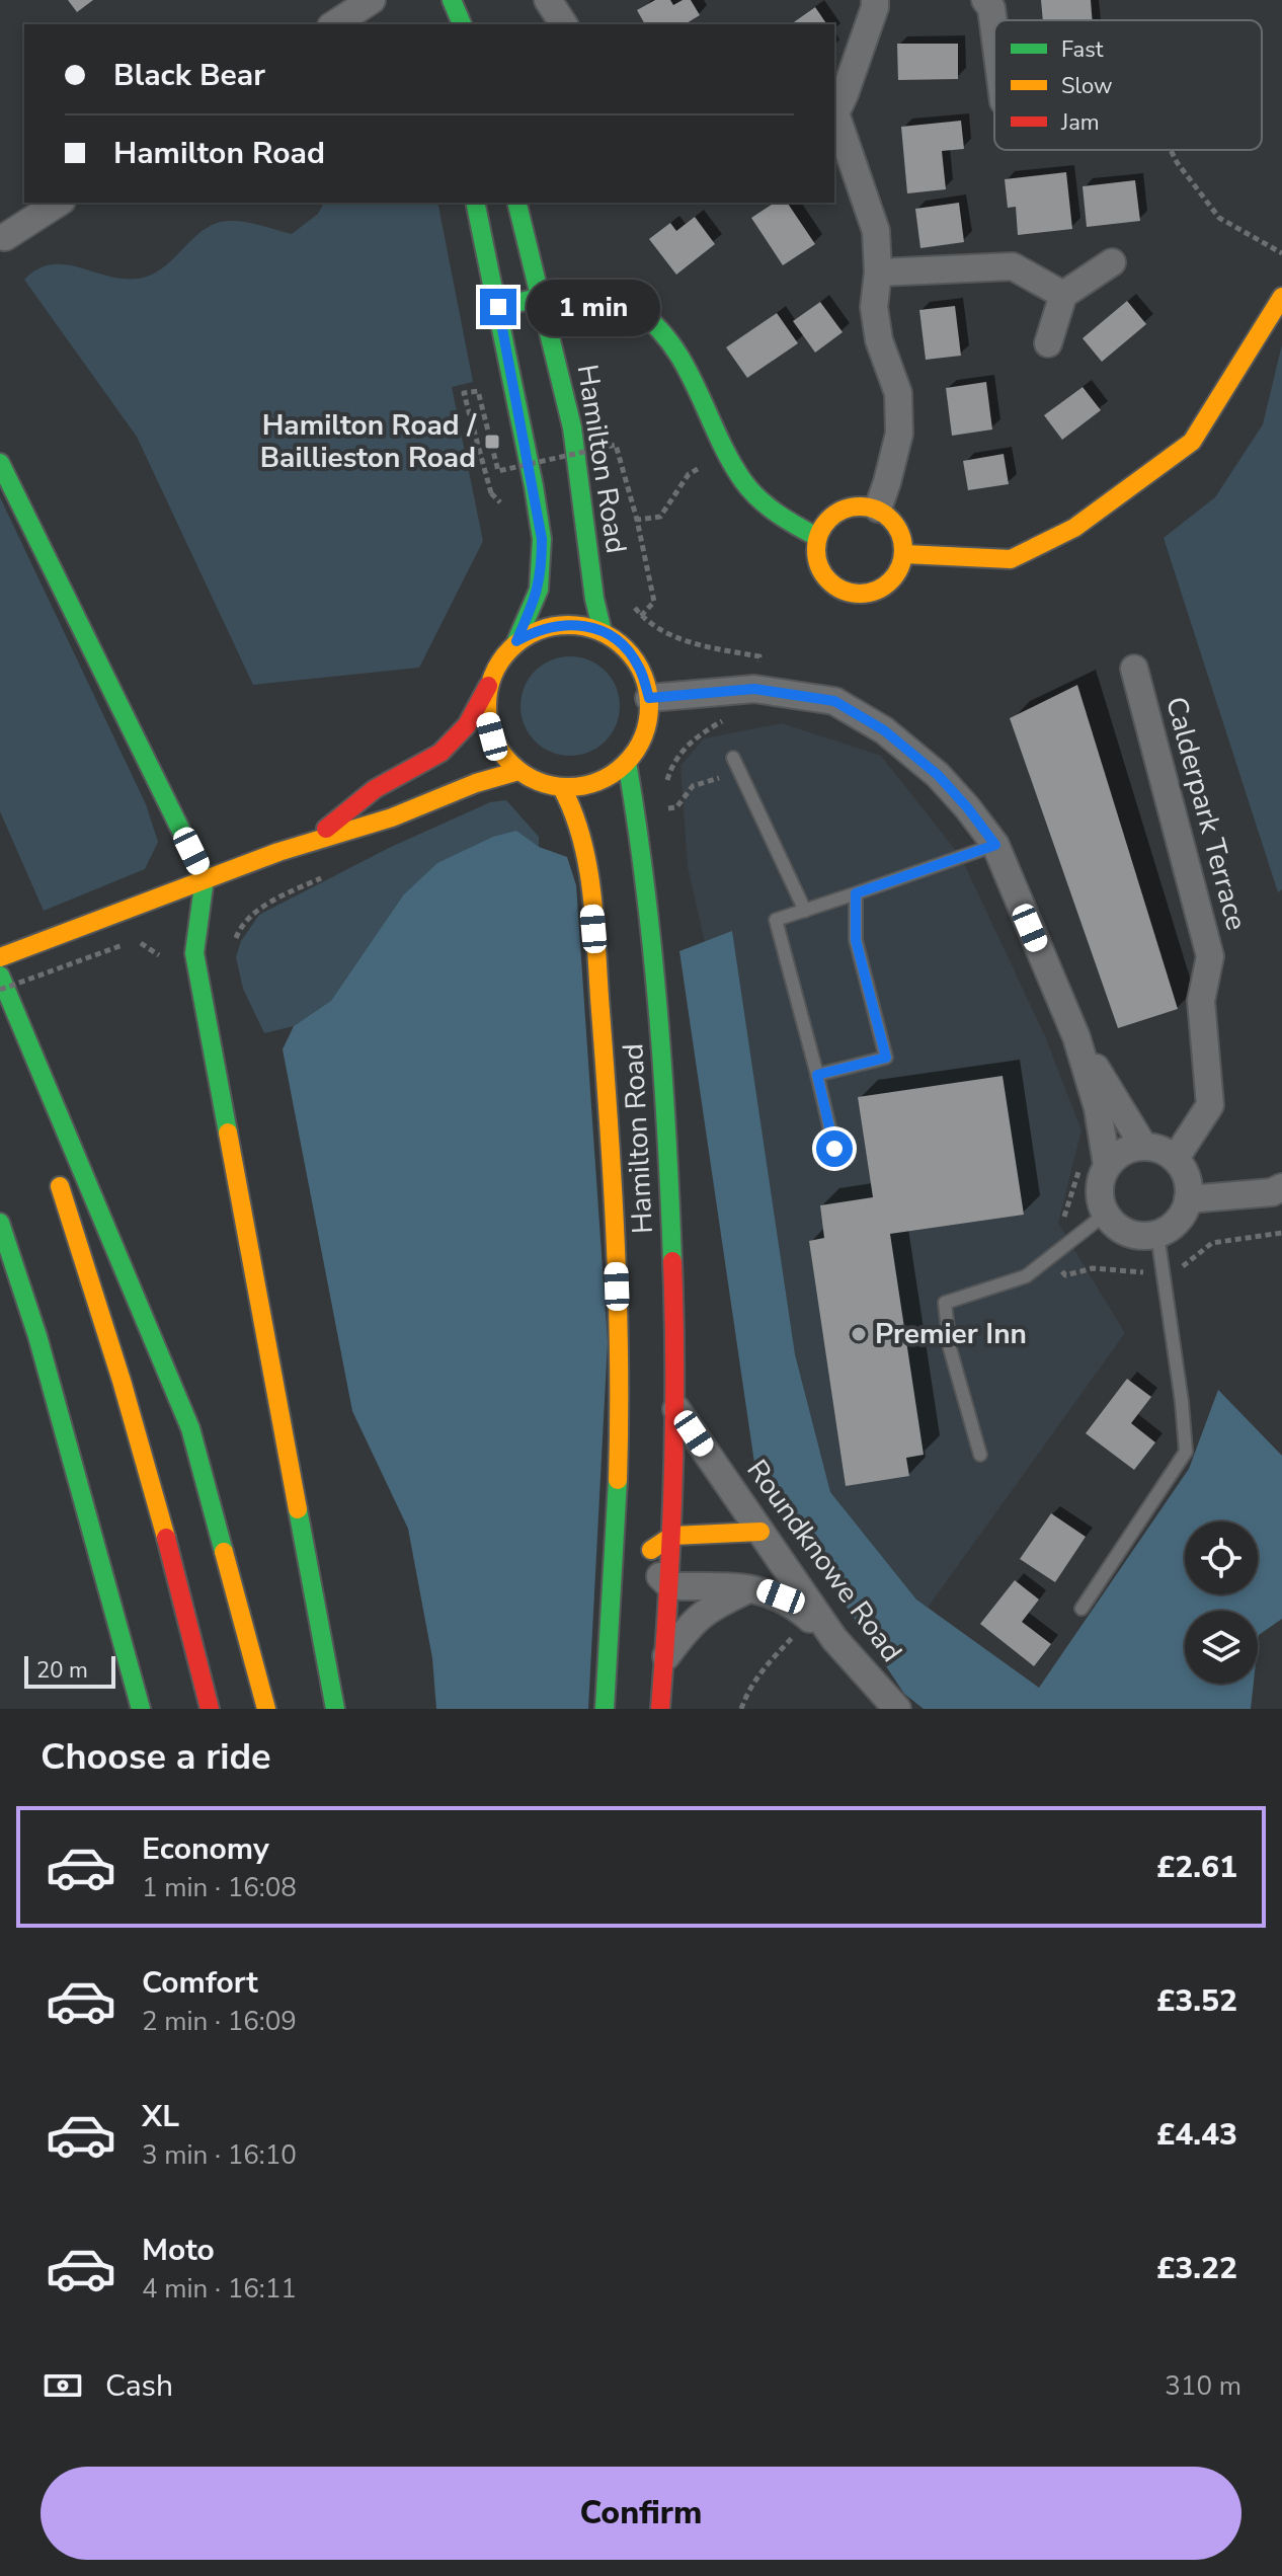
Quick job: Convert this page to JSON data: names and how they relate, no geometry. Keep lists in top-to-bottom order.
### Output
{
  "streets": {
    "main road": ["Hamilton Road"],
    "street": ["Calderpark Terrace", "Roundknowe Road"]
  },
  "crossings": [
    ["Hamilton Road", "Roundknowe Road"]
  ],
  "places": {
    "transit": ["Hamilton Road / Baillieston Road"],
    "other": ["Premier Inn"]
  },
  "legend": ["Fast", "Slow", "Jam"],
  "scale_bar": "20 m",
  "page": {
    "banner": ["Black Bear", "Hamilton Road"],
    "bubble": "1 min",
    "scale": "20 m",
    "heading": "Choose a ride",
    "list": [
      {
        "name": "Economy",
        "note": "1 min · 16:08",
        "value": "£2.61"
      },
      {
        "name": "Comfort",
        "note": "2 min · 16:09",
        "value": "£3.52"
      },
      {
        "name": "XL",
        "note": "3 min · 16:10",
        "value": "£4.43"
      },
      {
        "name": "Moto",
        "note": "4 min · 16:11",
        "value": "£3.22"
      }
    ],
    "pay": ["Cash", "310 m"],
    "buttons": "Confirm"
  }
}
